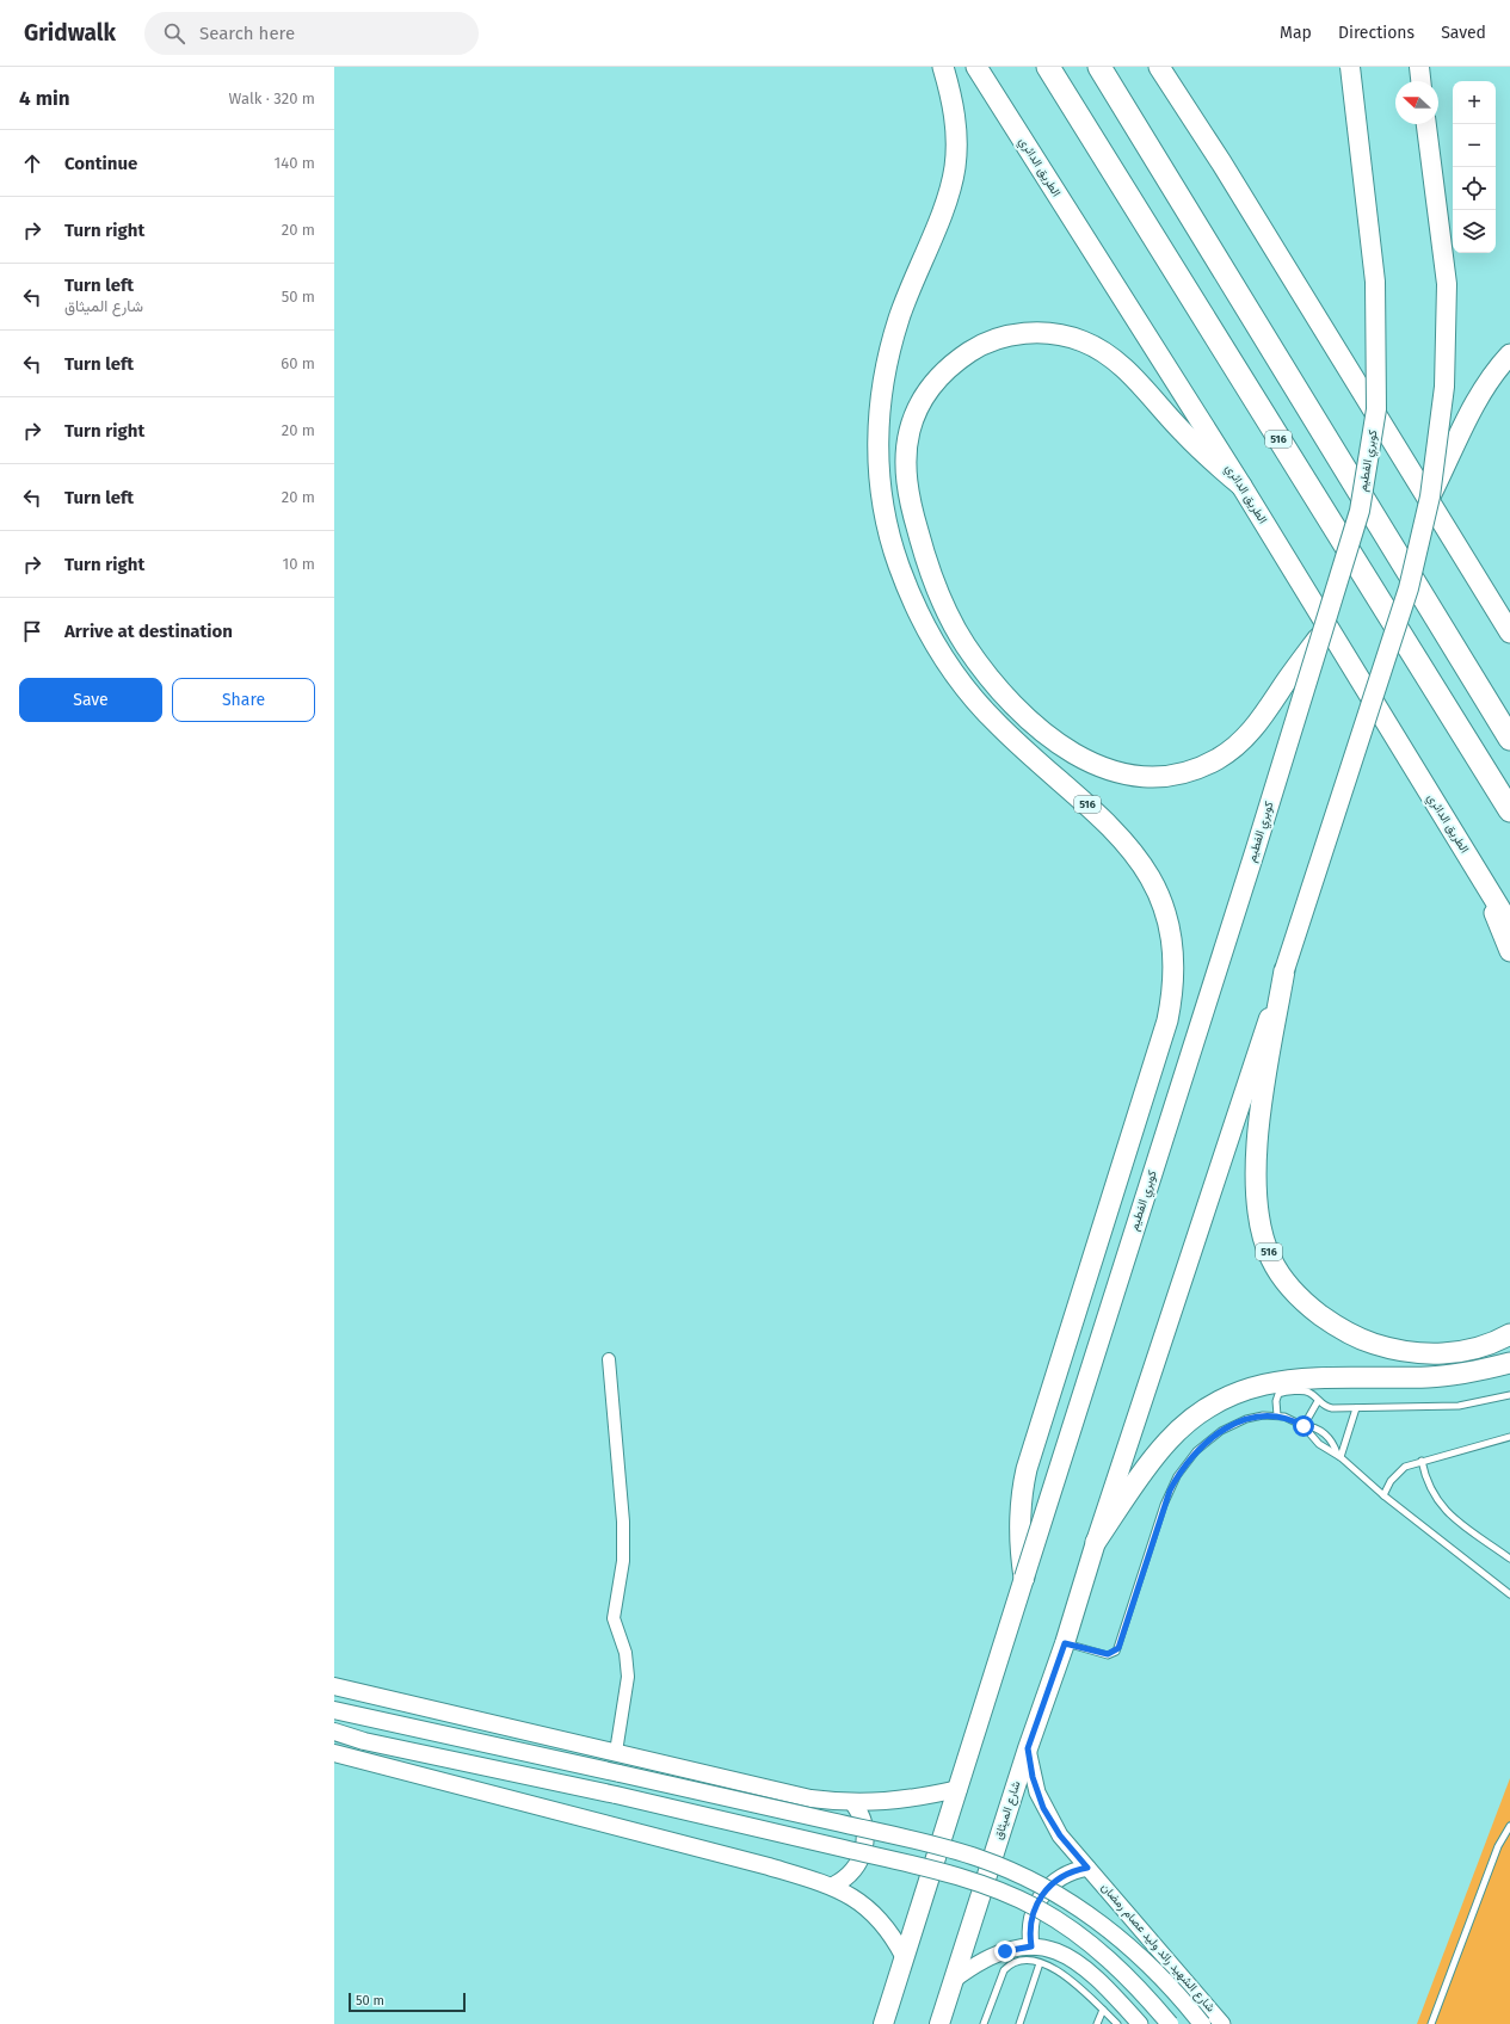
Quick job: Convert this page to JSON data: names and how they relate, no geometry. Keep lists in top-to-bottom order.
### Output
{
  "streets": {
    "highway": ["الطريق الدائري", "516"],
    "main road": ["كوبري الفطيم", "شارع الميثاق"],
    "street": ["شارع الشهيد رائد وليد عصام رمضان"]
  },
  "crossings": [
    ["516", "كوبري الفطيم"],
    ["شارع الميثاق", "شارع الشهيد رائد وليد عصام رمضان"]
  ],
  "scale_bar": "50 m",
  "north": "left",
  "page": {
    "header": "Gridwalk",
    "search": "Search here",
    "nav": ["Map", "Directions", "Saved"],
    "heading": ["4 min", "Walk · 320 m"],
    "map_buttons": ["+", "−"],
    "list": [
      ["Continue", "140 m"],
      ["Turn right", "20 m"],
      ["Turn left", "شارع الميثاق", "50 m"],
      ["Turn left", "60 m"],
      ["Turn right", "20 m"],
      ["Turn left", "20 m"],
      ["Turn right", "10 m"],
      "Arrive at destination"
    ],
    "buttons": ["Save", "Share"],
    "scale": "50 m"
  }
}
